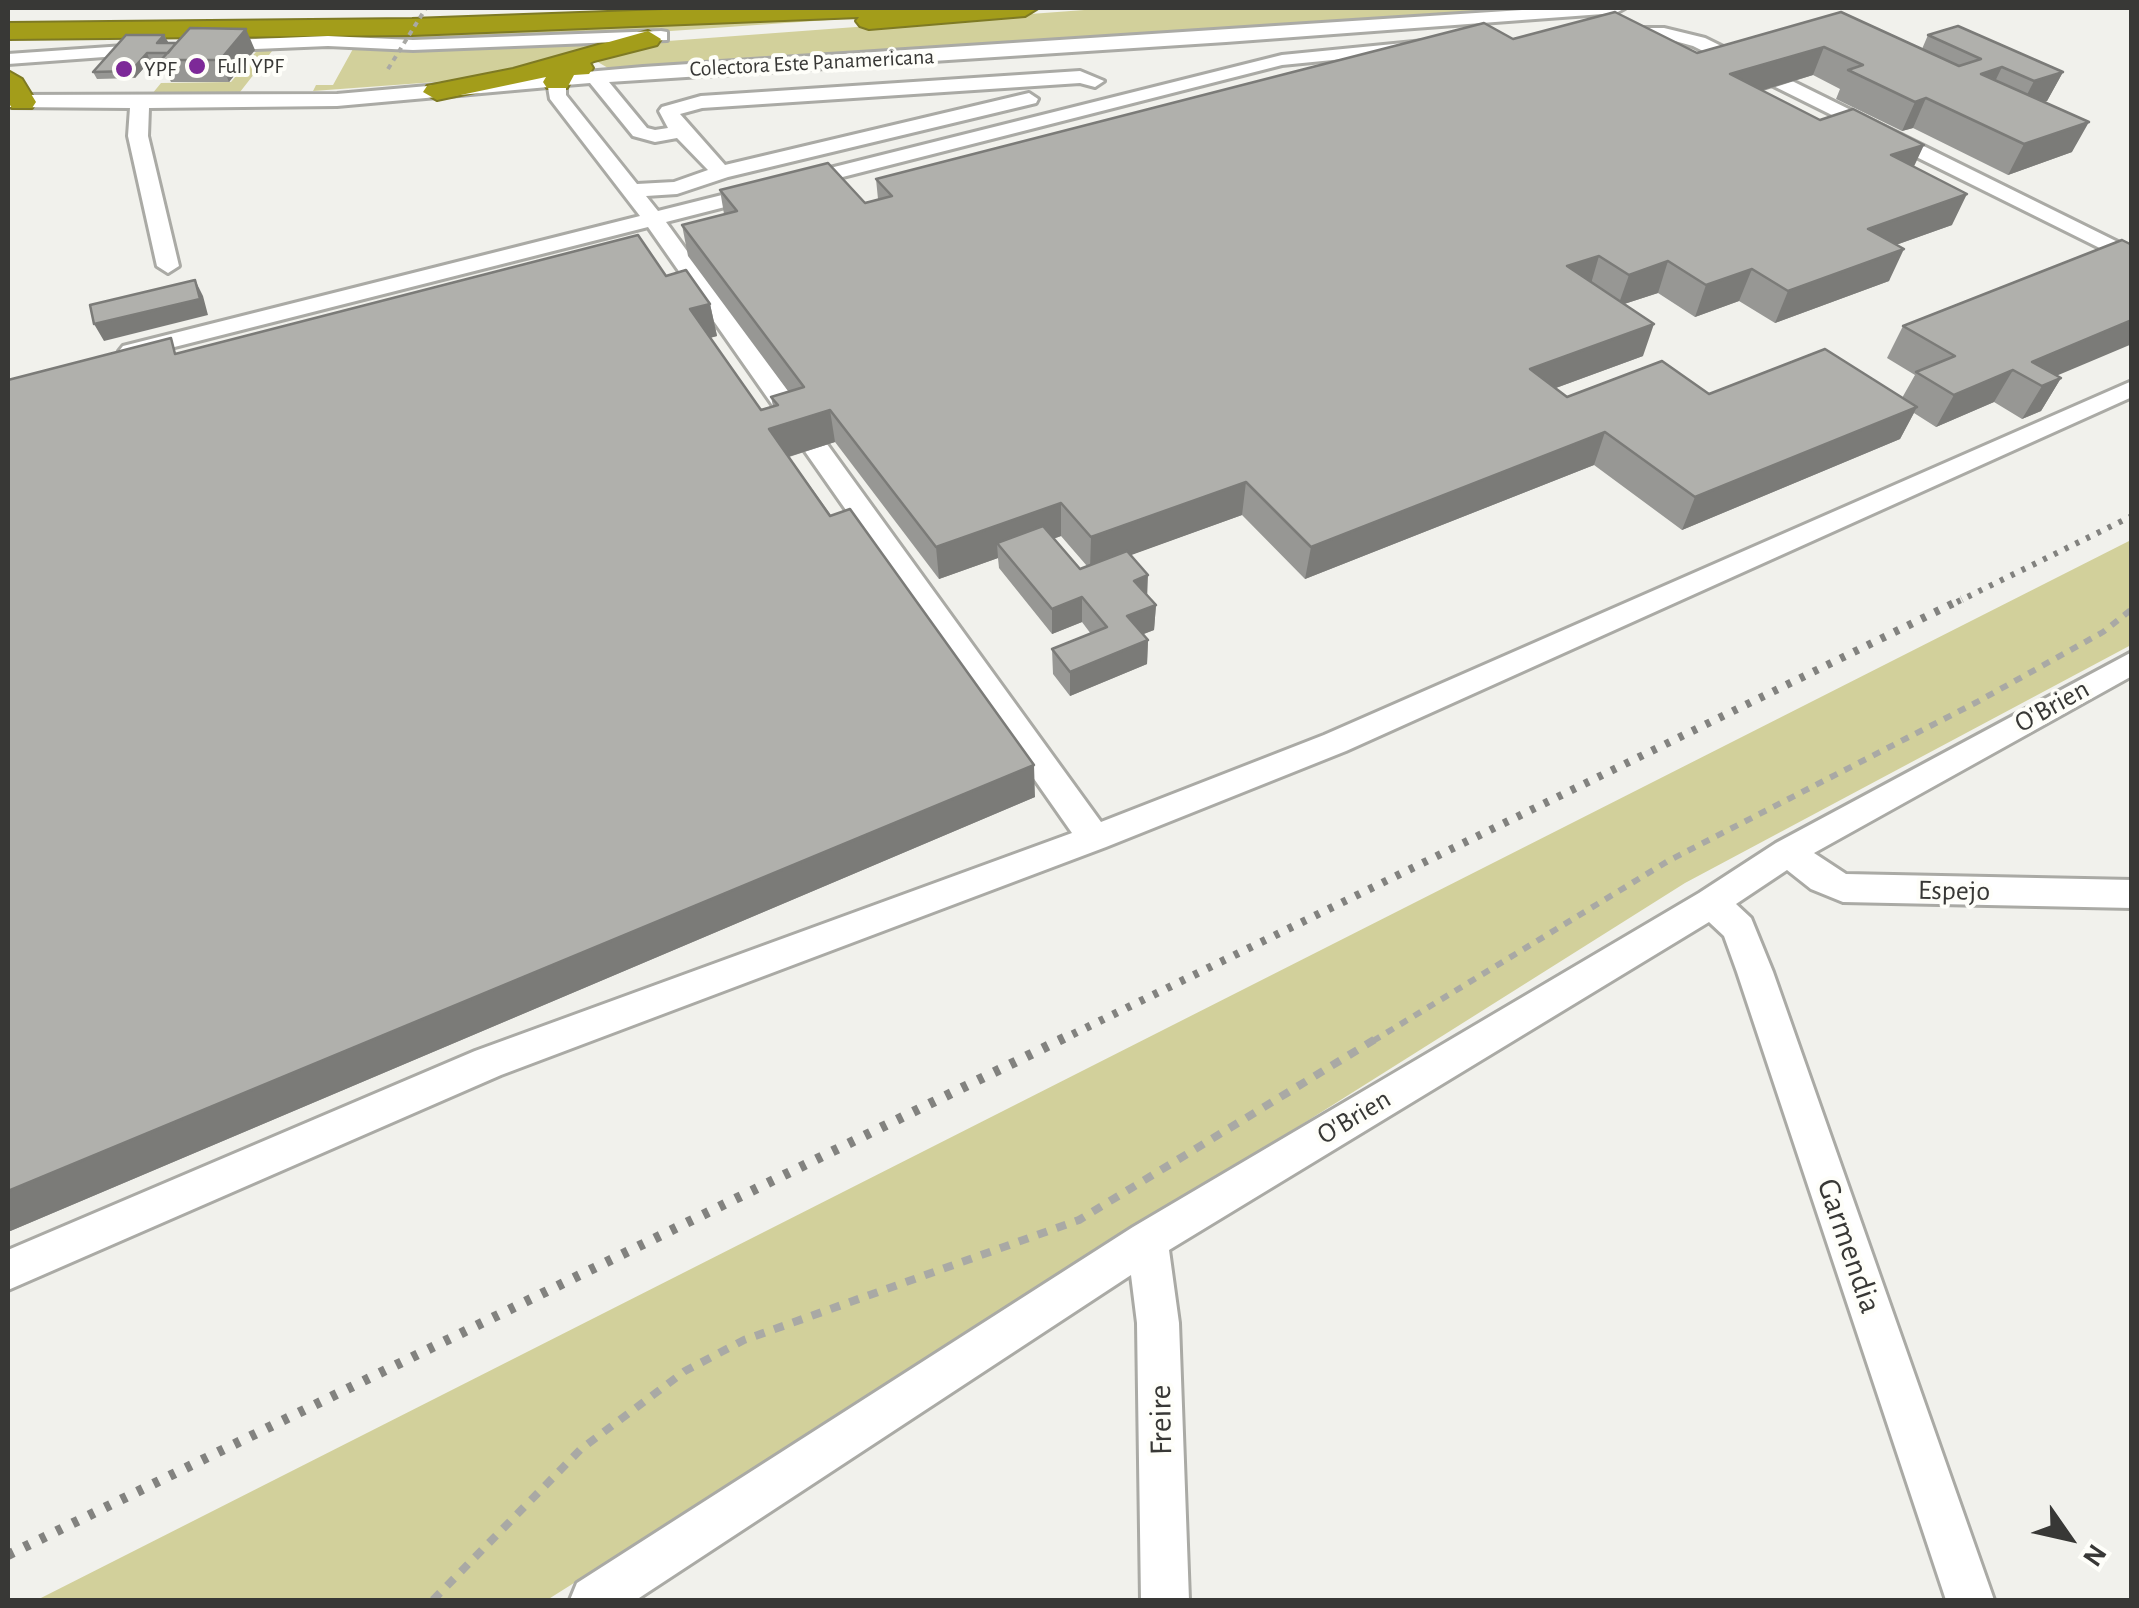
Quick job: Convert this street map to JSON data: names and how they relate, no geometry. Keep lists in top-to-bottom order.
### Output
{
  "streets": {
    "street": [
      "Colectora Este Panamericana",
      "O'Brien",
      "Espejo",
      "Garmendia",
      "Freire"
    ]
  },
  "crossings": [
    ["O'Brien", "Espejo"],
    ["O'Brien", "Garmendia"],
    ["O'Brien", "Freire"]
  ],
  "places": ["Full YPF", "YPF"],
  "north": "bottom right"
}
